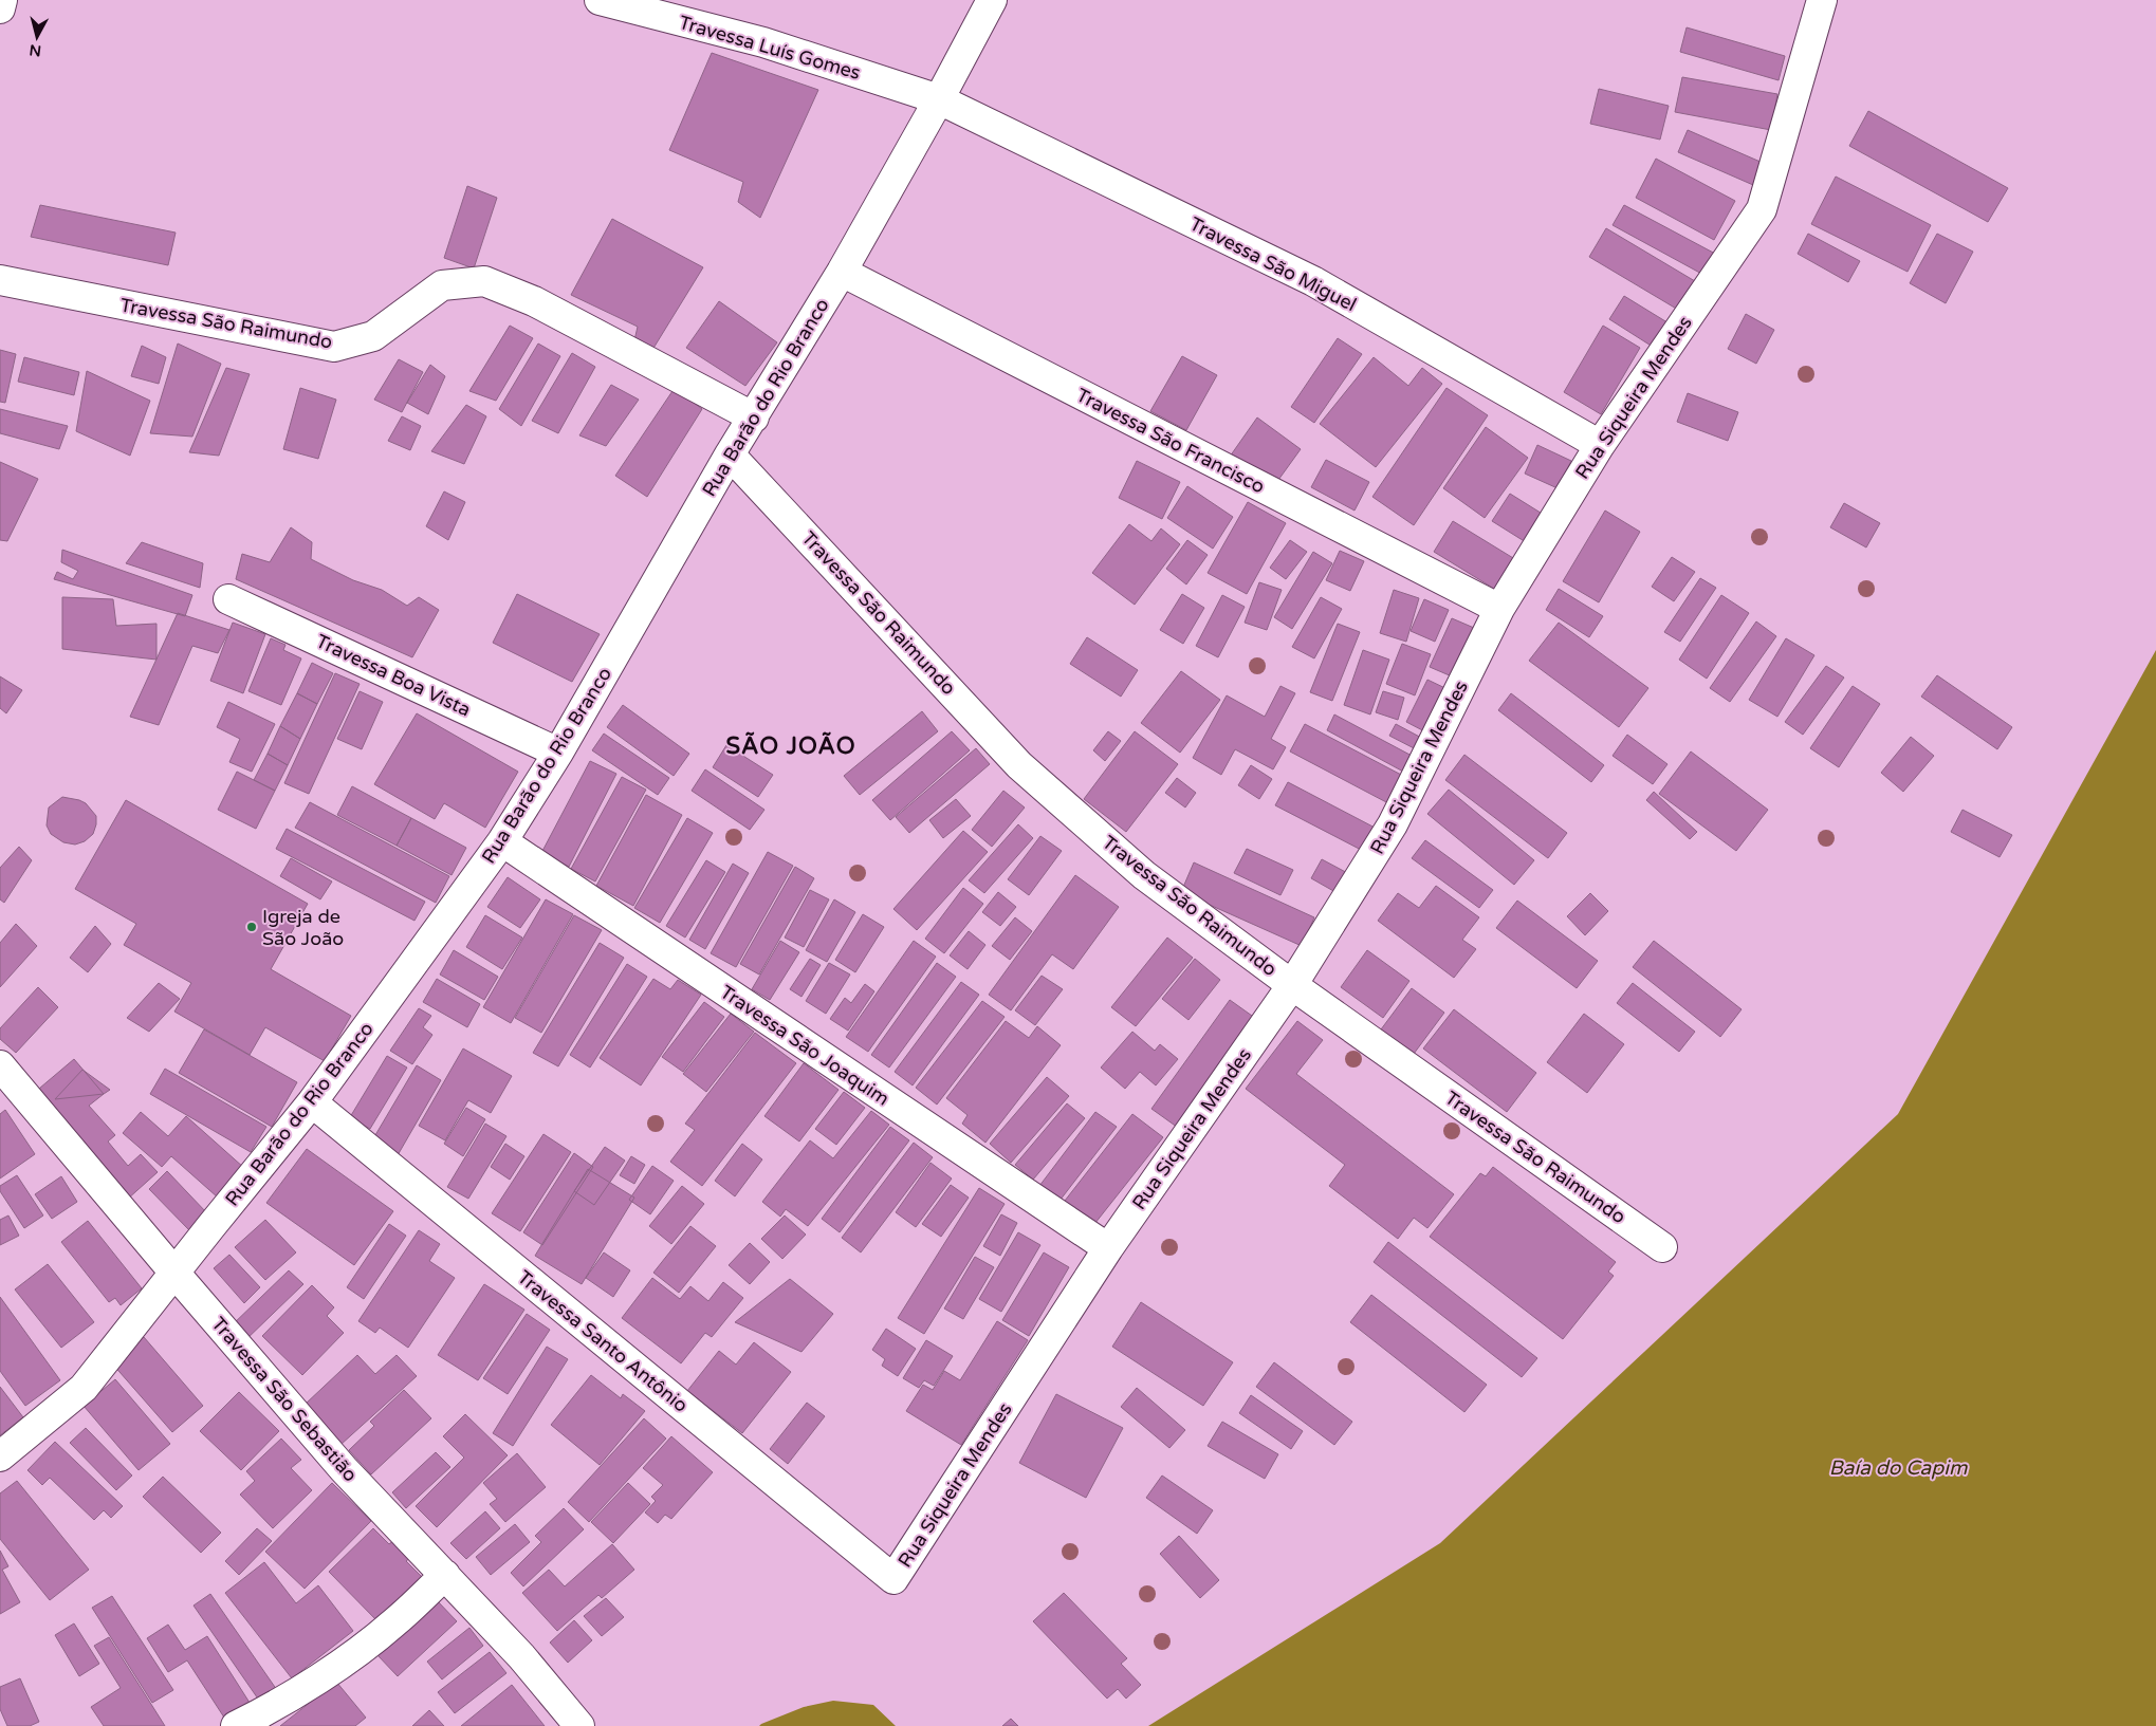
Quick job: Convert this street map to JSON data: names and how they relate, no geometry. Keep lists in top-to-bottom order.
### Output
{
  "streets": {
    "street": [
      "Travessa Luís Gomes",
      "Travessa São Miguel",
      "Travessa São Raimundo",
      "Rua Barão do Rio Branco",
      "Rua Siqueira Mendes",
      "Travessa São Francisco",
      "Travessa Boa Vista",
      "Travessa São Joaquim",
      "Travessa Santo Antônio",
      "Travessa São Sebastião"
    ]
  },
  "crossings": [
    ["Travessa Luís Gomes", "Travessa São Miguel"],
    ["Travessa Luís Gomes", "Rua Barão do Rio Branco"],
    ["Travessa São Miguel", "Rua Barão do Rio Branco"],
    ["Travessa São Miguel", "Rua Siqueira Mendes"],
    ["Travessa São Raimundo", "Rua Barão do Rio Branco"],
    ["Travessa São Raimundo", "Rua Siqueira Mendes"],
    ["Rua Barão do Rio Branco", "Travessa São Francisco"],
    ["Rua Barão do Rio Branco", "Travessa Boa Vista"],
    ["Rua Barão do Rio Branco", "Travessa São Joaquim"],
    ["Rua Barão do Rio Branco", "Travessa Santo Antônio"],
    ["Rua Barão do Rio Branco", "Travessa São Sebastião"],
    ["Rua Siqueira Mendes", "Travessa São Francisco"],
    ["Rua Siqueira Mendes", "Travessa São Joaquim"],
    ["Rua Siqueira Mendes", "Travessa Santo Antônio"]
  ],
  "districts": ["SÃO JOÃO"],
  "water": ["Baía do Capim"],
  "places": ["Igreja de São João"],
  "north": "bottom"
}
